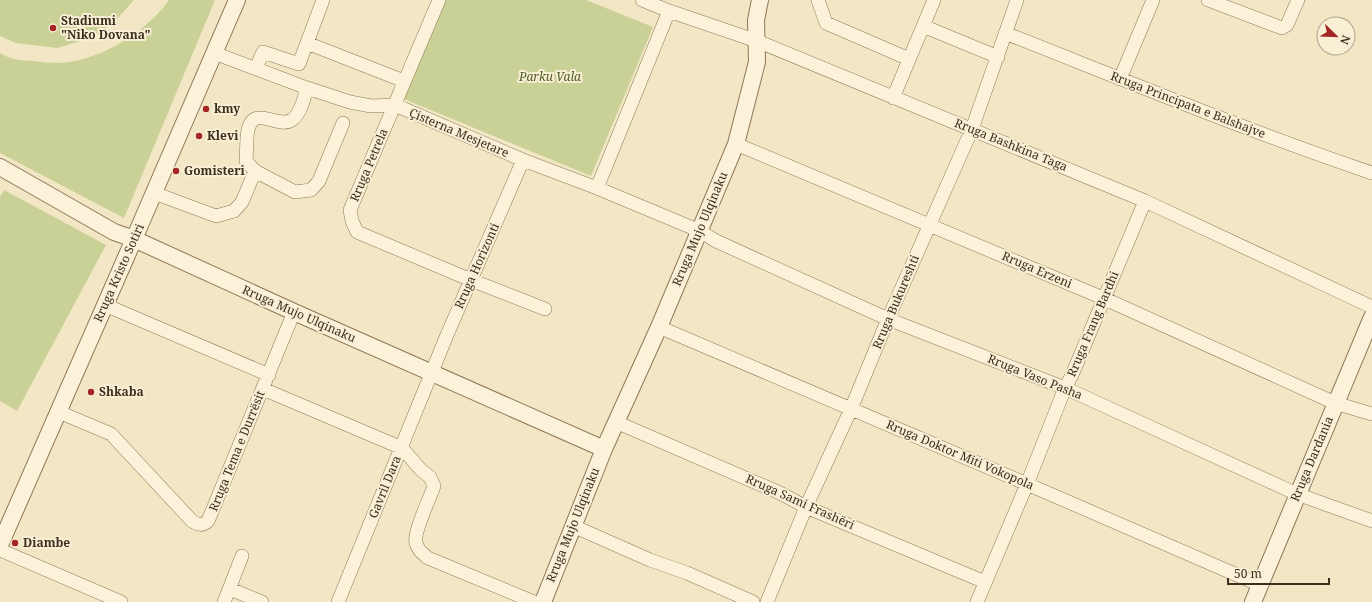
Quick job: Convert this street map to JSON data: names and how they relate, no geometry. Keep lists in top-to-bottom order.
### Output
{
  "streets": {
    "street": [
      "Rruga Principata e Balshajve",
      "Çisterna Mesjetare",
      "Rruga Bashkina Taga",
      "Rruga Petrela",
      "Rruga Mujo Ulqinaku",
      "Rruga Horizonti",
      "Rruga Erzeni",
      "Rruga Kristo Sotiri",
      "Rruga Bukureshti",
      "Rruga Frang Bardhi",
      "Rruga Vaso Pasha",
      "Rruga Tema e Durrësit",
      "Rruga Doktor Miti Vokopola",
      "Rruga Dardania",
      "Gavril Dara",
      "Rruga Sami Frashëri"
    ]
  },
  "crossings": [
    ["Rruga Principata e Balshajve", "Rruga Bukureshti"],
    ["Çisterna Mesjetare", "Rruga Petrela"],
    ["Çisterna Mesjetare", "Rruga Mujo Ulqinaku"],
    ["Çisterna Mesjetare", "Rruga Horizonti"],
    ["Çisterna Mesjetare", "Rruga Kristo Sotiri"],
    ["Çisterna Mesjetare", "Rruga Vaso Pasha"],
    ["Rruga Bashkina Taga", "Rruga Mujo Ulqinaku"],
    ["Rruga Bashkina Taga", "Rruga Bukureshti"],
    ["Rruga Bashkina Taga", "Rruga Frang Bardhi"],
    ["Rruga Bashkina Taga", "Rruga Dardania"],
    ["Rruga Petrela", "Rruga Horizonti"],
    ["Rruga Mujo Ulqinaku", "Rruga Horizonti"],
    ["Rruga Mujo Ulqinaku", "Rruga Erzeni"],
    ["Rruga Mujo Ulqinaku", "Rruga Kristo Sotiri"],
    ["Rruga Mujo Ulqinaku", "Rruga Vaso Pasha"],
    ["Rruga Mujo Ulqinaku", "Rruga Tema e Durrësit"],
    ["Rruga Mujo Ulqinaku", "Rruga Doktor Miti Vokopola"],
    ["Rruga Mujo Ulqinaku", "Gavril Dara"],
    ["Rruga Mujo Ulqinaku", "Rruga Sami Frashëri"],
    ["Rruga Horizonti", "Gavril Dara"],
    ["Rruga Erzeni", "Rruga Bukureshti"],
    ["Rruga Erzeni", "Rruga Frang Bardhi"],
    ["Rruga Erzeni", "Rruga Dardania"],
    ["Rruga Kristo Sotiri", "Rruga Tema e Durrësit"],
    ["Rruga Bukureshti", "Rruga Vaso Pasha"],
    ["Rruga Bukureshti", "Rruga Doktor Miti Vokopola"],
    ["Rruga Bukureshti", "Rruga Sami Frashëri"],
    ["Rruga Frang Bardhi", "Rruga Vaso Pasha"],
    ["Rruga Frang Bardhi", "Rruga Doktor Miti Vokopola"],
    ["Rruga Frang Bardhi", "Rruga Sami Frashëri"],
    ["Rruga Vaso Pasha", "Rruga Dardania"],
    ["Rruga Doktor Miti Vokopola", "Rruga Dardania"]
  ],
  "parks": ["Parku Vala"],
  "places": [
    "Stadiumi \"Niko Dovana\"",
    "kmy",
    "Klevi",
    "Gomisteri",
    "Shkaba",
    "Diambe"
  ],
  "scale_bar": "50 m",
  "north": "bottom right"
}
